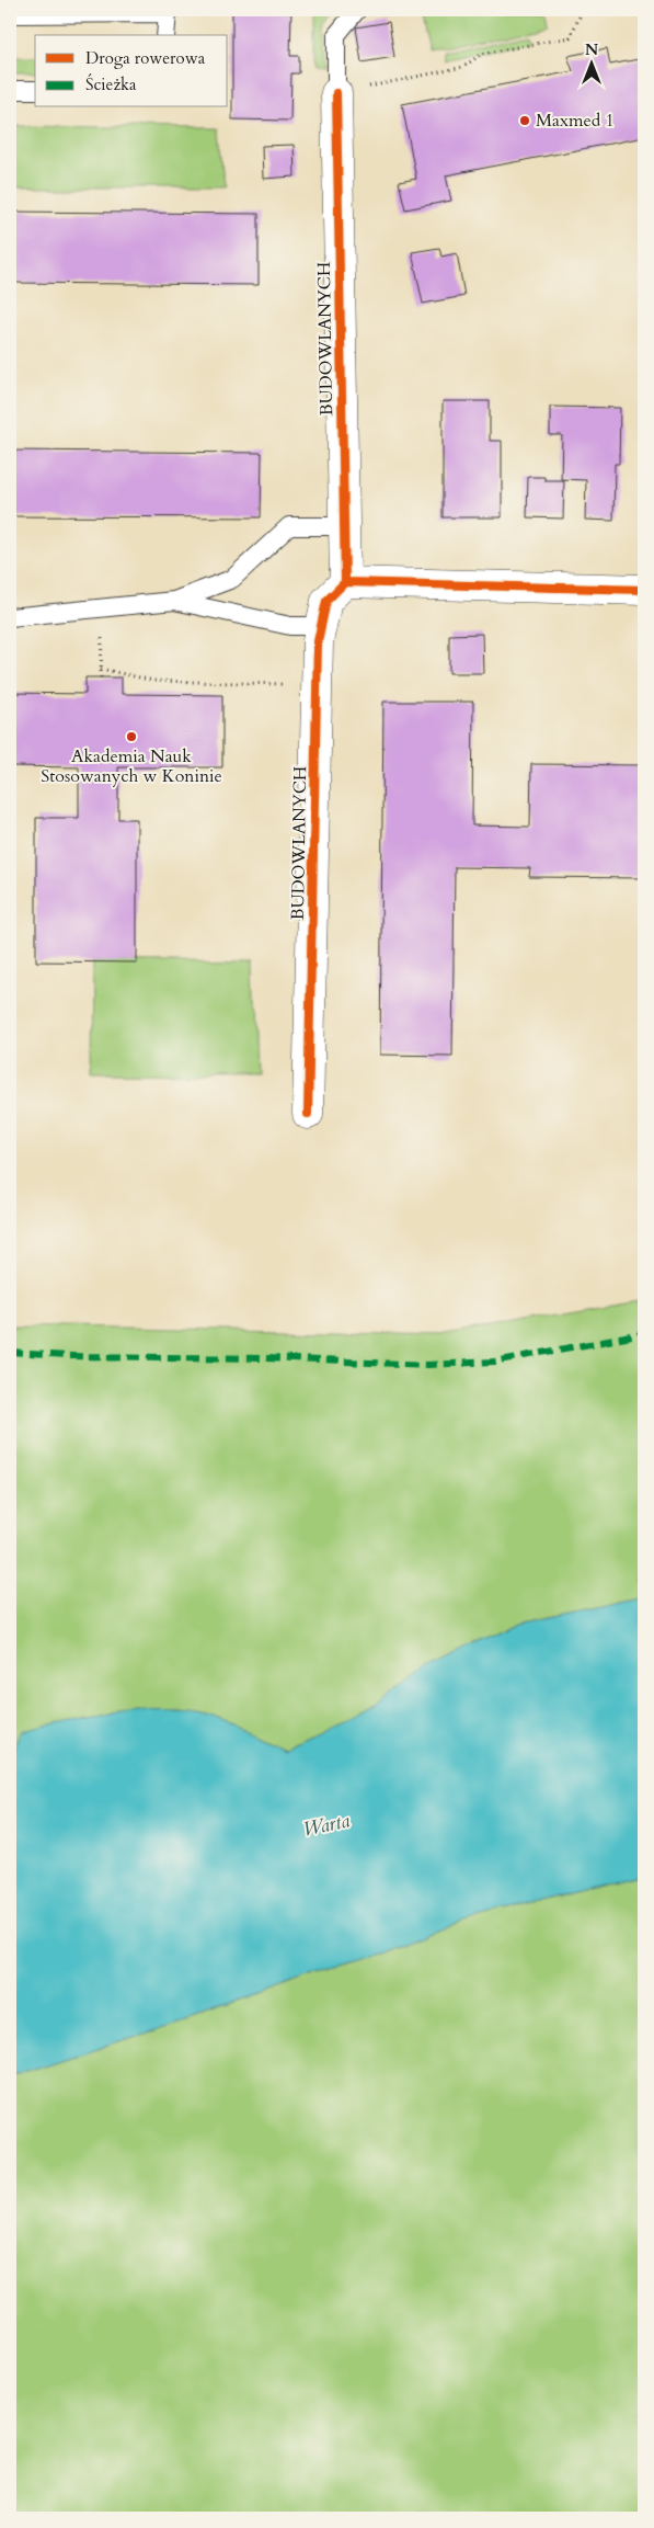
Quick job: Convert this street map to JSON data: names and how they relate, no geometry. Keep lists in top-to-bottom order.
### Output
{
  "streets": {
    "street": ["BUDOWLANYCH"]
  },
  "water": ["Warta"],
  "places": ["Maxmed 1", "Akademia Nauk Stosowanych w Koninie"],
  "legend": ["Droga rowerowa", "Ścieżka"],
  "north": "top"
}
